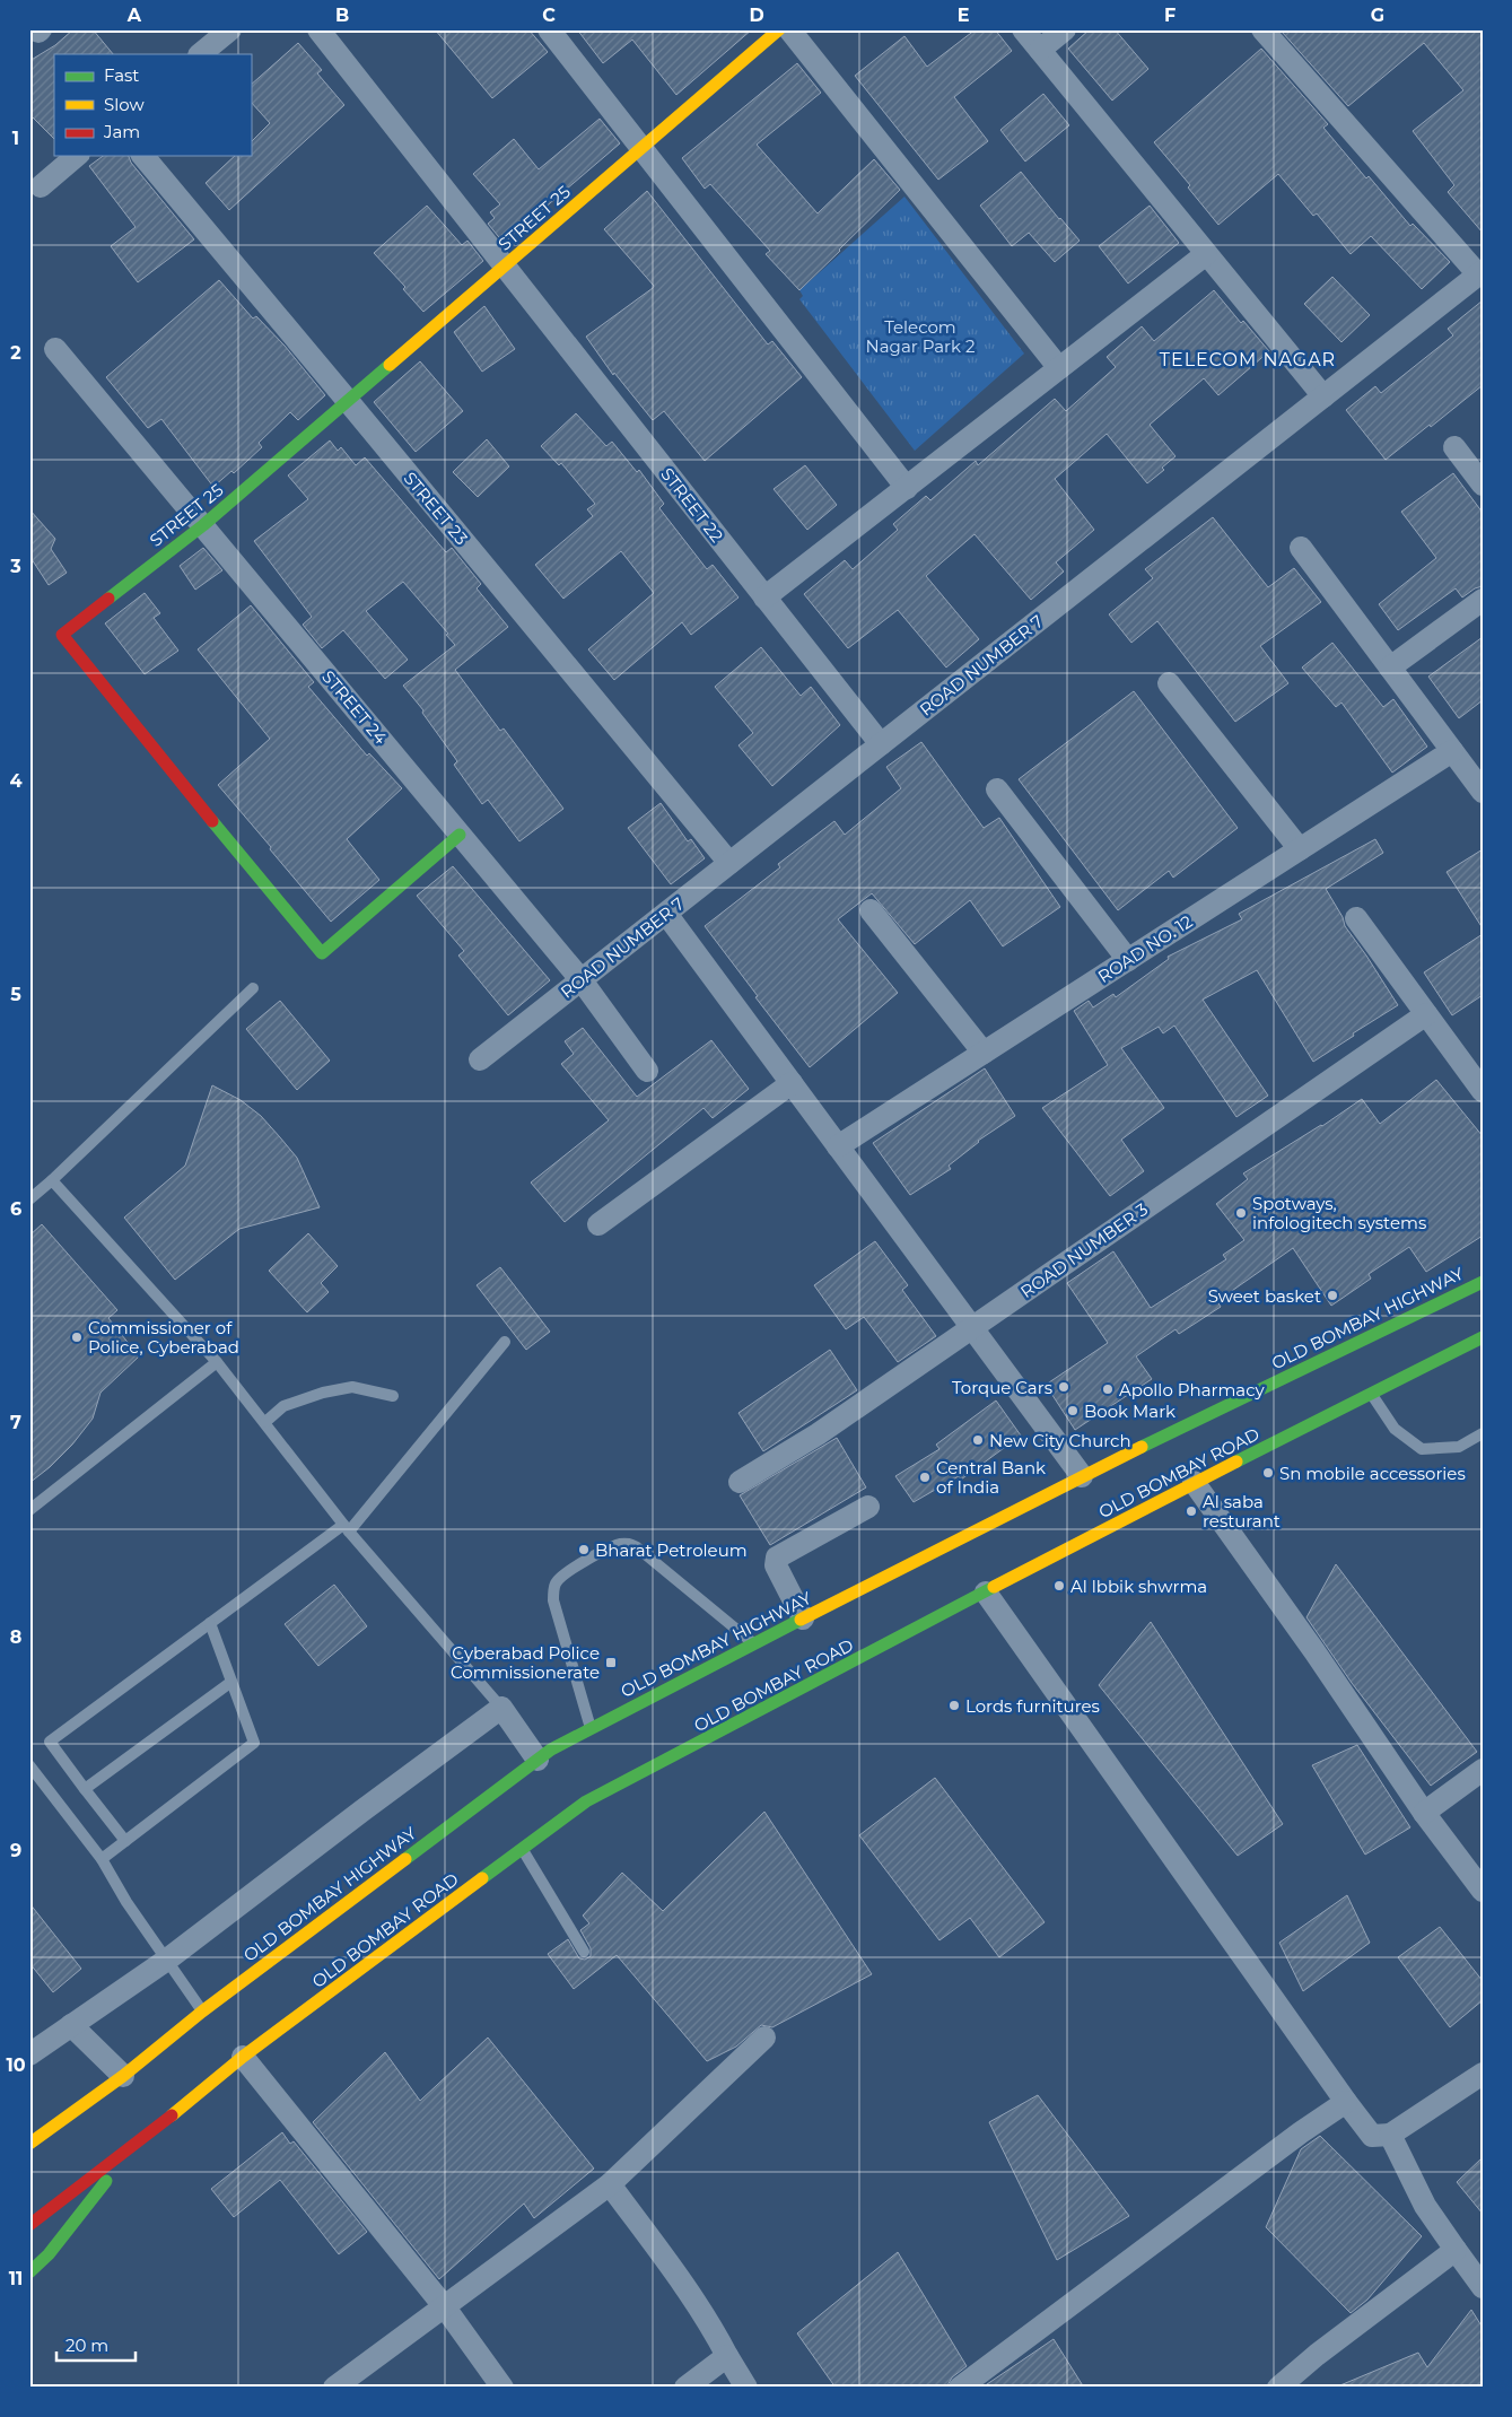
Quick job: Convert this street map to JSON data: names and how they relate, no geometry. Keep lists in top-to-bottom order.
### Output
{
  "streets": {
    "main road": ["STREET 25", "OLD BOMBAY HIGHWAY", "OLD BOMBAY ROAD"],
    "street": [
      "STREET 22",
      "STREET 23",
      "ROAD NUMBER 7",
      "STREET 24",
      "ROAD NO. 12",
      "ROAD NUMBER 3"
    ]
  },
  "crossings": [
    ["STREET 25", "STREET 22"],
    ["STREET 25", "STREET 23"],
    ["STREET 25", "STREET 24"],
    ["STREET 22", "ROAD NUMBER 7"],
    ["STREET 23", "ROAD NUMBER 7"],
    ["ROAD NUMBER 7", "STREET 24"]
  ],
  "districts": ["TELECOM NAGAR"],
  "parks": ["Telecom Nagar Park 2"],
  "places": {
    "other": [
      "Spotways, infologitech systems",
      "Sweet basket",
      "Commissioner of Police, Cyberabad",
      "Torque Cars",
      "Apollo Pharmacy",
      "Book Mark",
      "New City Church",
      "Sn mobile accessories",
      "Central Bank of India",
      "Al saba resturant",
      "Bharat Petroleum",
      "Al lbbik shwrma",
      "Lords furnitures"
    ],
    "transit": ["Cyberabad Police Commissionerate"]
  },
  "legend": ["Fast", "Slow", "Jam"],
  "scale_bar": "20 m",
  "grid": {
    "columns": [
      "A",
      "B",
      "C",
      "D",
      "E",
      "F",
      "G"
    ],
    "rows": [
      "1",
      "2",
      "3",
      "4",
      "5",
      "6",
      "7",
      "8",
      "9",
      "10",
      "11"
    ]
  }
}
